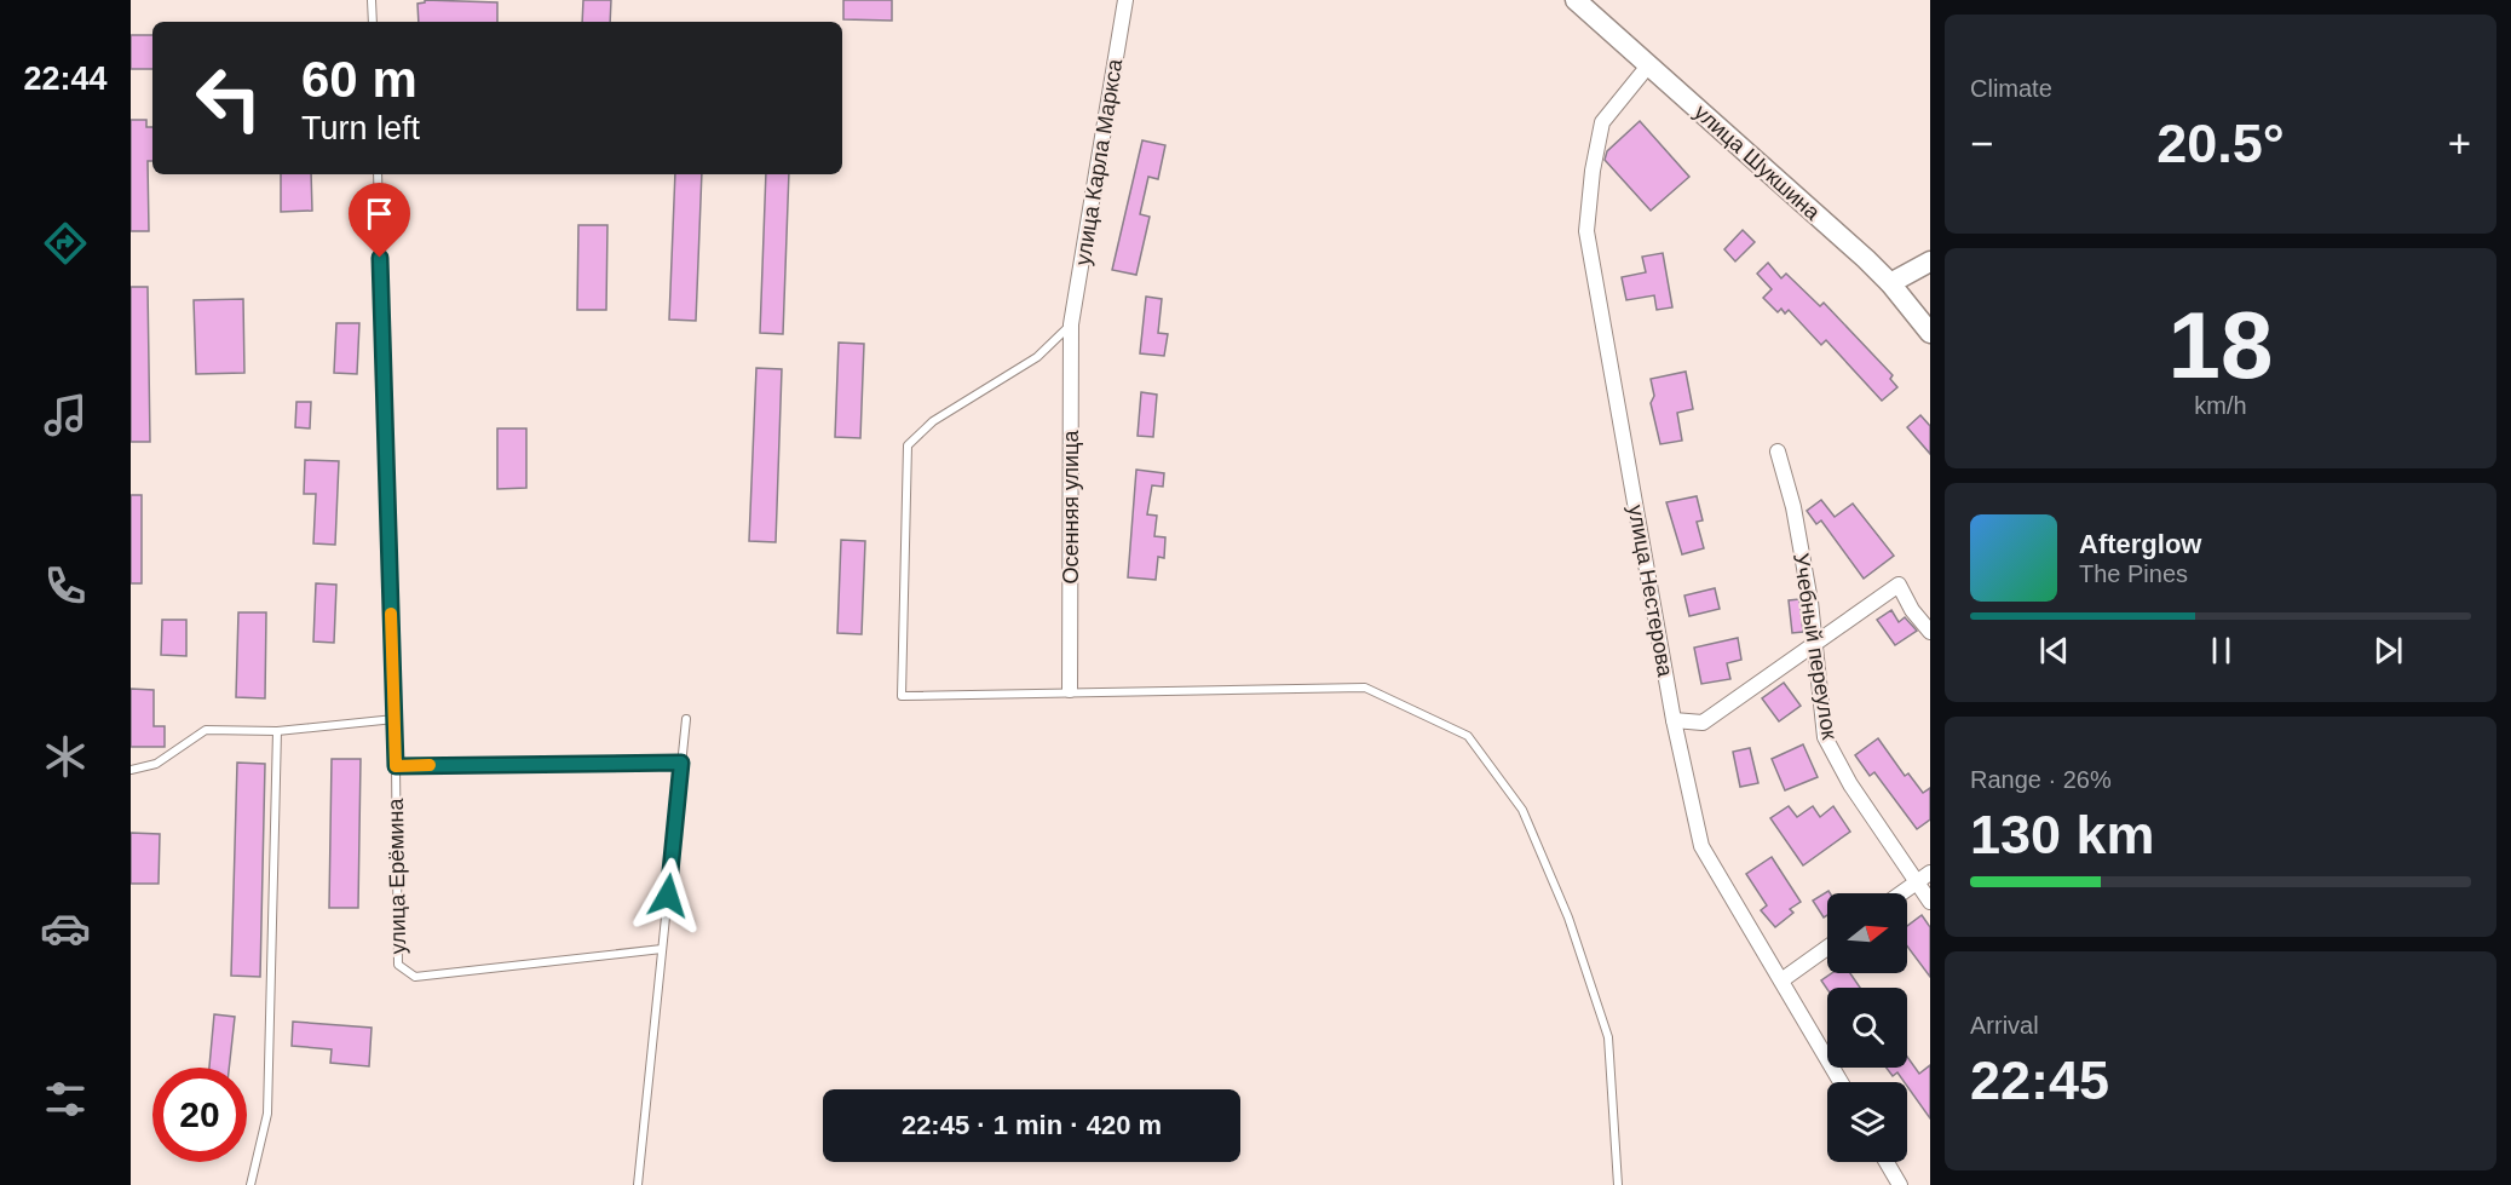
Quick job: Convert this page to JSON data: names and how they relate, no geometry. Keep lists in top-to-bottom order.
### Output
{
  "streets": {
    "street": [
      "улица Карла Маркса",
      "улица Шукшина",
      "Осенняя улица",
      "улица Нестерова",
      "Учебный переулок"
    ],
    "lane": ["улица Ерёмина"]
  },
  "crossings": [
    ["улица Карла Маркса", "Осенняя улица"],
    ["улица Шукшина", "улица Нестерова"]
  ],
  "north": "right",
  "page": {
    "tabs": "22:44",
    "tile": [
      "Climate",
      ["18", "km/h"],
      ["Range · 26%", "130 km"],
      ["Arrival", "22:45"]
    ],
    "turn": ["60 m", "Turn left"],
    "heat": ["−", "20.5°", "+"],
    "song": ["Afterglow", "The Pines"],
    "limit": "20",
    "trip": "22:45 · 1 min · 420 m"
  }
}
